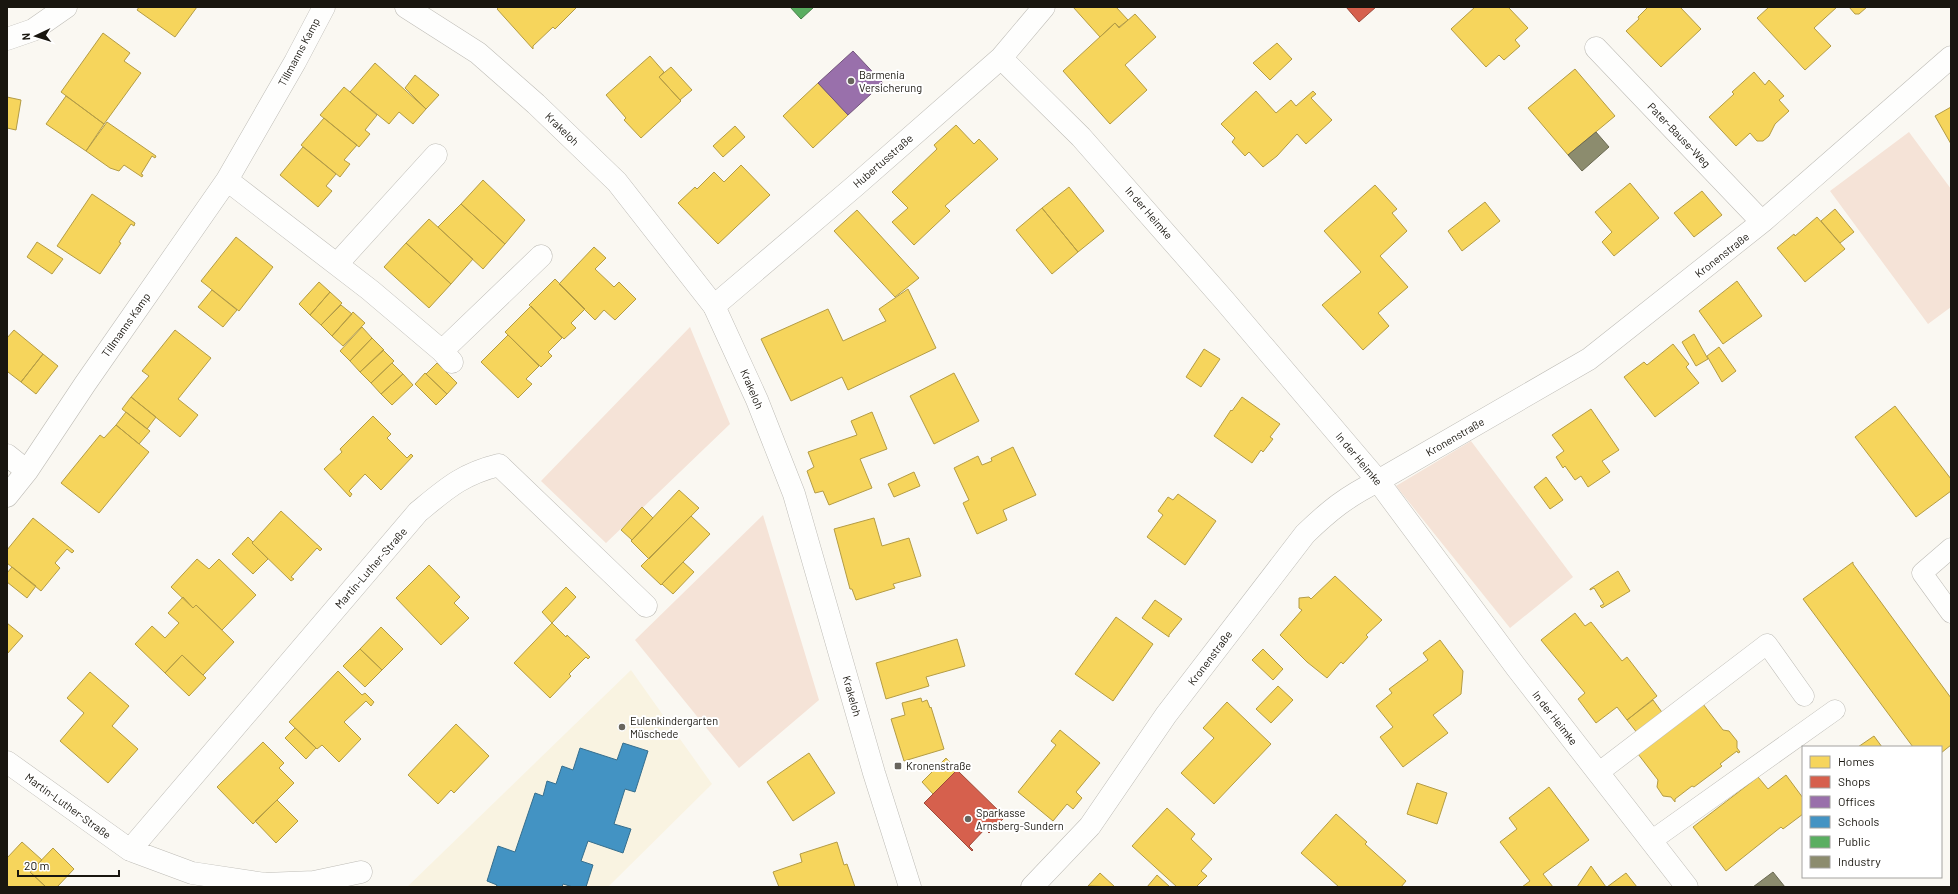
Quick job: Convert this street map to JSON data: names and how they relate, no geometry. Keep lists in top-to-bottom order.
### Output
{
  "streets": {
    "street": [
      "Tillmanns Kamp",
      "Krakeloh",
      "Pater-Bause-Weg",
      "Hubertusstraße",
      "In der Heimke",
      "Kronenstraße",
      "Martin-Luther-Straße"
    ]
  },
  "crossings": [
    ["Krakeloh", "Hubertusstraße"],
    ["Pater-Bause-Weg", "Kronenstraße"],
    ["Hubertusstraße", "In der Heimke"],
    ["In der Heimke", "Kronenstraße"]
  ],
  "places": {
    "other": ["Barmenia Versicherung", "Eulenkindergarten Müschede", "Sparkasse Arnsberg-Sundern"],
    "transit": ["Kronenstraße"]
  },
  "legend": [
    "Homes",
    "Shops",
    "Offices",
    "Schools",
    "Public",
    "Industry"
  ],
  "scale_bar": "20 m",
  "north": "left"
}
